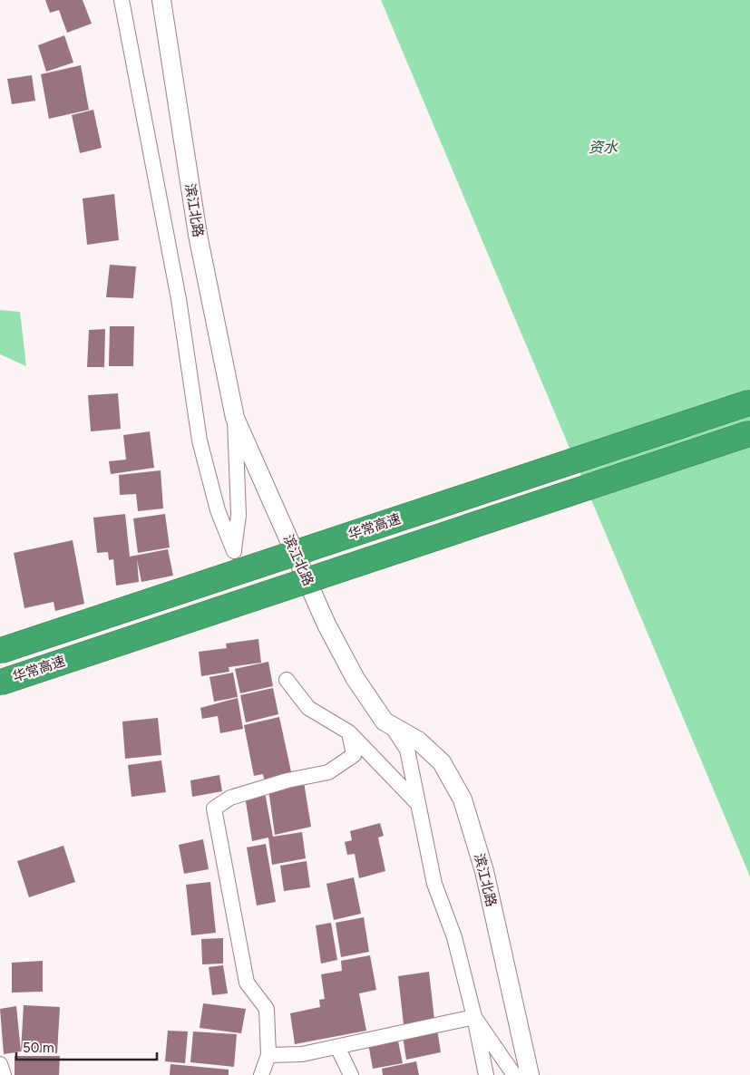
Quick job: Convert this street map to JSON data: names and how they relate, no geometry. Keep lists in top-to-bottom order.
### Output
{
  "streets": {
    "highway": ["华常高速"],
    "street": ["滨江北路"]
  },
  "water": ["资水"],
  "scale_bar": "50 m"
}
